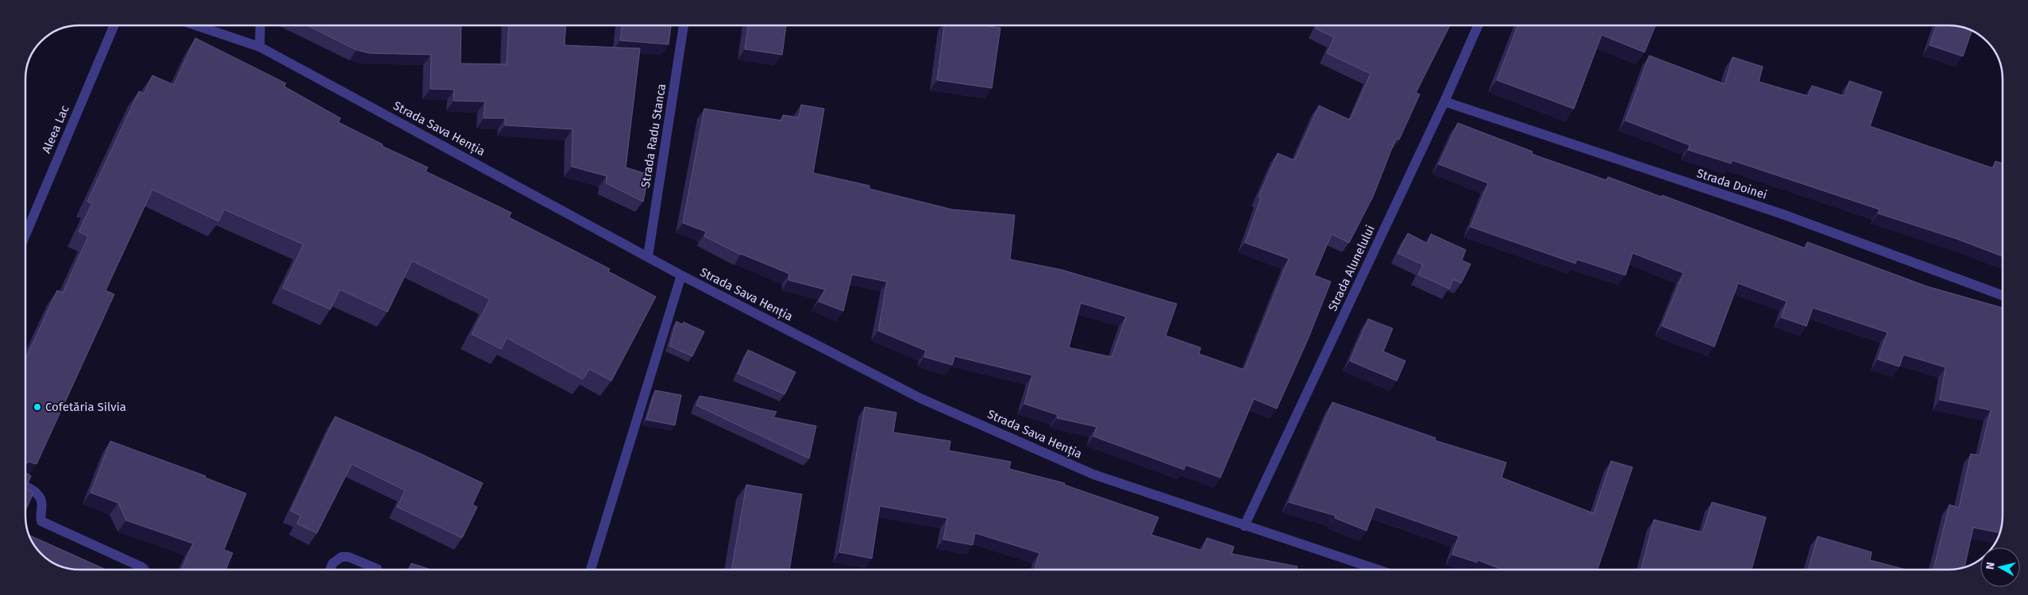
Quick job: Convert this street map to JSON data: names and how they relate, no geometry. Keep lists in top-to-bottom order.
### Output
{
  "streets": {
    "street": [
      "Strada Sava Henția",
      "Aleea Lac",
      "Strada Radu Stanca",
      "Strada Doinei",
      "Strada Alunelului"
    ]
  },
  "crossings": [
    ["Strada Sava Henția", "Strada Radu Stanca"],
    ["Strada Sava Henția", "Strada Alunelului"],
    ["Strada Doinei", "Strada Alunelului"]
  ],
  "places": ["Cofetăria Silvia"],
  "north": "left"
}
